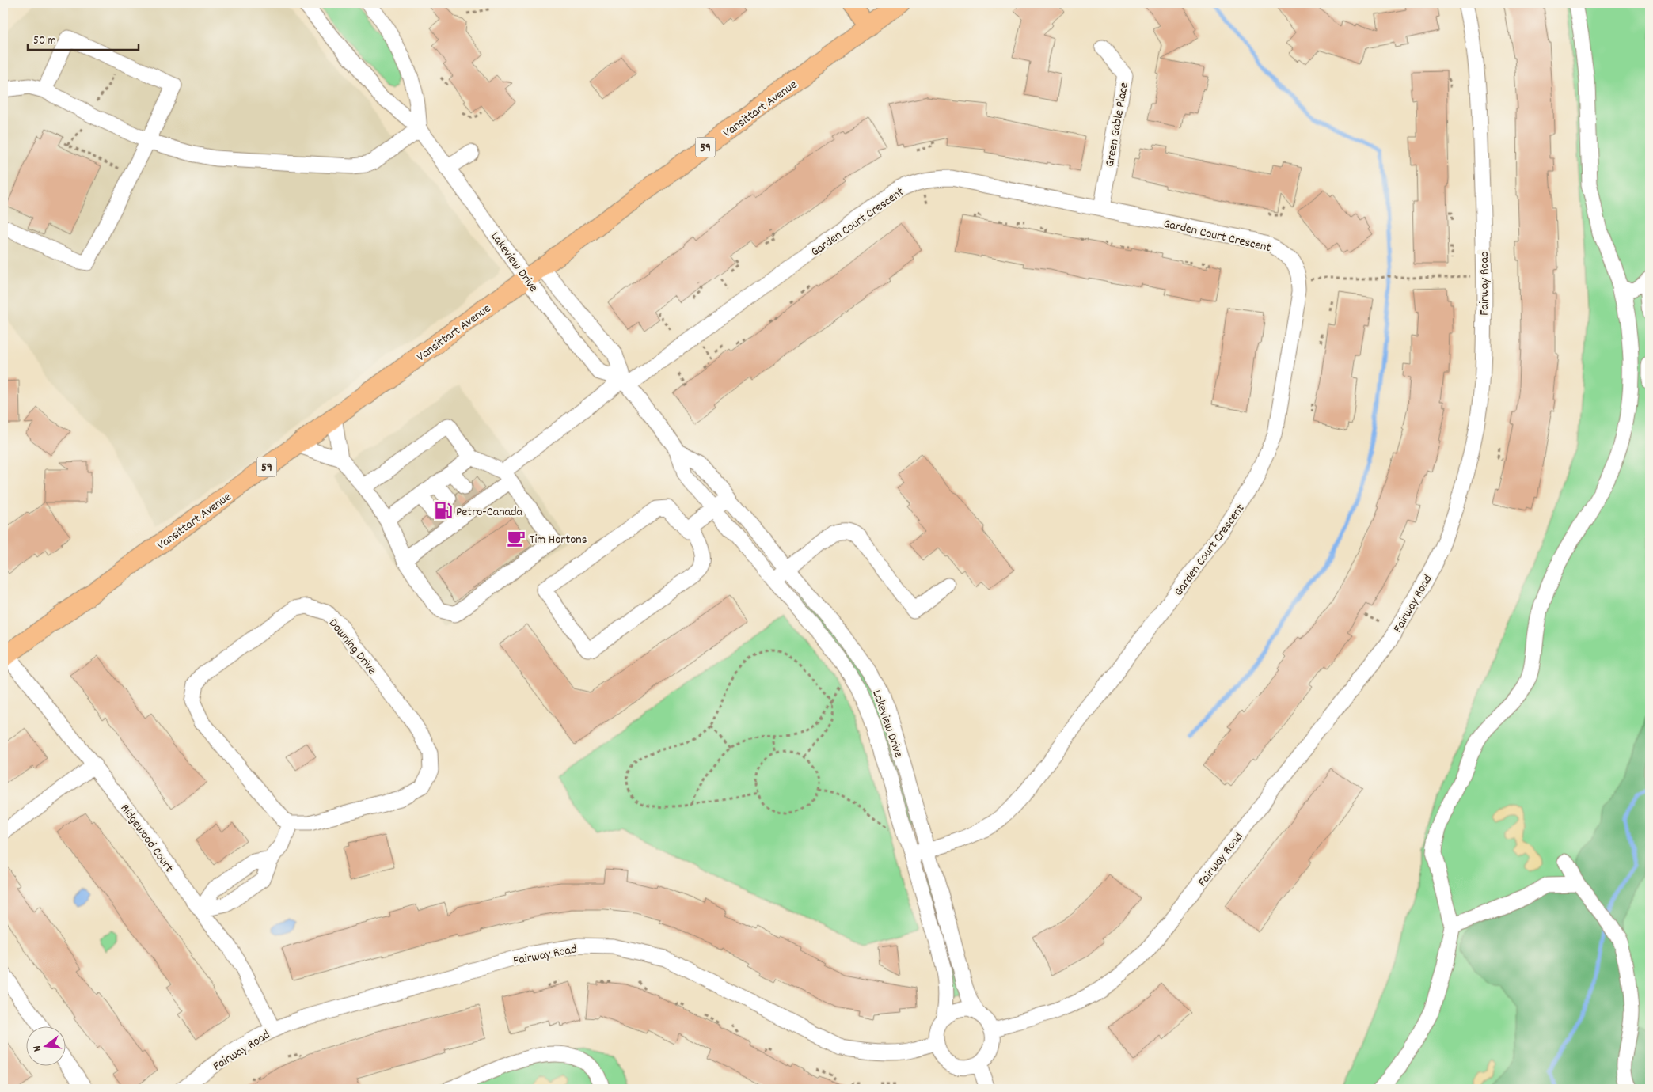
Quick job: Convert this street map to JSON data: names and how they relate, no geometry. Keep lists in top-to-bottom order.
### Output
{
  "streets": {
    "main road": ["Vansittart Avenue", "59"],
    "street": [
      "Green Gable Place",
      "Garden Court Crescent",
      "Lakeview Drive",
      "Fairway Road",
      "Downing Drive",
      "Ridgewood Court"
    ]
  },
  "crossings": [
    ["Vansittart Avenue", "Lakeview Drive"],
    ["Vansittart Avenue", "Ridgewood Court"],
    ["Green Gable Place", "Garden Court Crescent"],
    ["Garden Court Crescent", "Lakeview Drive"],
    ["Lakeview Drive", "Fairway Road"],
    ["Fairway Road", "Ridgewood Court"]
  ],
  "places": {
    "fuel station": ["Petro-Canada"],
    "cafe": ["Tim Hortons"]
  },
  "scale_bar": "50 m",
  "north": "left"
}
